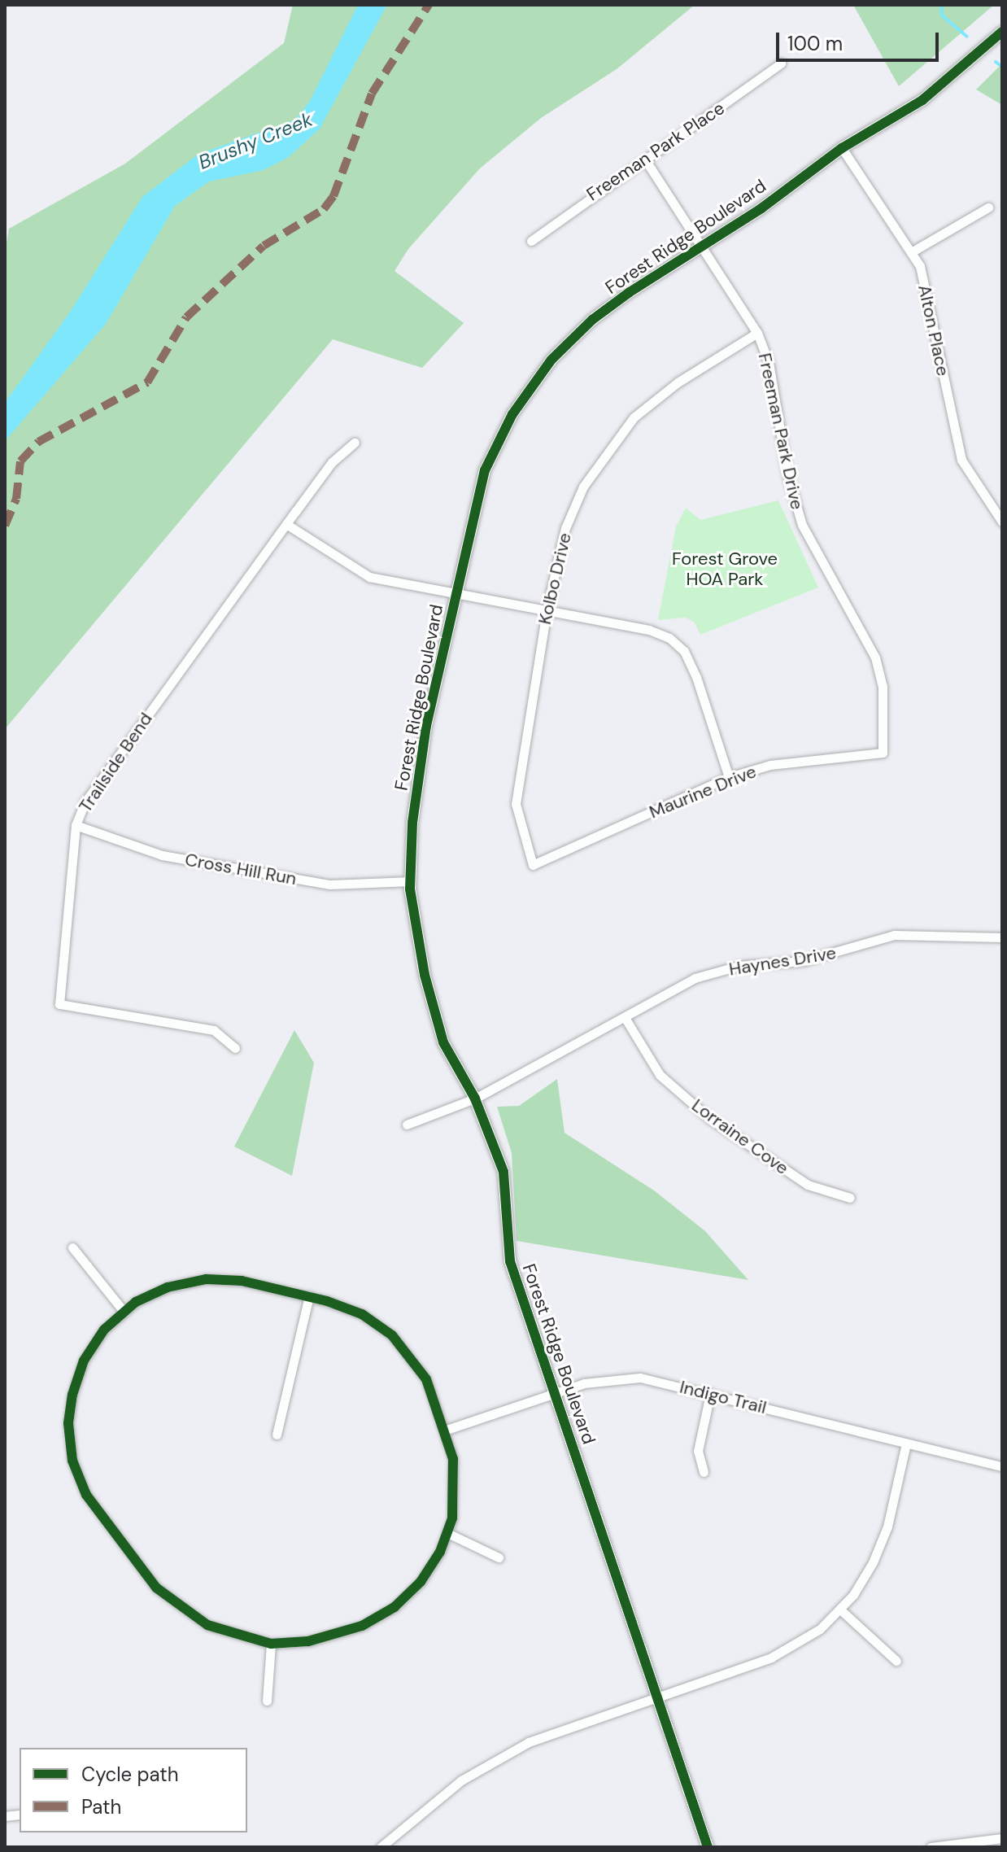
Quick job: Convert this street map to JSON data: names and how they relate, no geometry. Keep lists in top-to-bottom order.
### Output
{
  "streets": {
    "street": [
      "Freeman Park Place",
      "Forest Ridge Boulevard",
      "Alton Place",
      "Freeman Park Drive",
      "Kolbo Drive",
      "Trailside Bend",
      "Maurine Drive",
      "Cross Hill Run",
      "Haynes Drive",
      "Lorraine Cove",
      "Indigo Trail"
    ]
  },
  "crossings": [
    ["Freeman Park Place", "Freeman Park Drive"],
    ["Forest Ridge Boulevard", "Alton Place"],
    ["Forest Ridge Boulevard", "Freeman Park Drive"],
    ["Forest Ridge Boulevard", "Cross Hill Run"],
    ["Forest Ridge Boulevard", "Haynes Drive"],
    ["Forest Ridge Boulevard", "Indigo Trail"],
    ["Freeman Park Drive", "Kolbo Drive"],
    ["Freeman Park Drive", "Maurine Drive"],
    ["Kolbo Drive", "Maurine Drive"],
    ["Trailside Bend", "Cross Hill Run"],
    ["Haynes Drive", "Lorraine Cove"]
  ],
  "water": ["Brushy Creek"],
  "parks": ["Forest Grove HOA Park"],
  "legend": ["Cycle path", "Path"],
  "scale_bar": "100 m"
}
